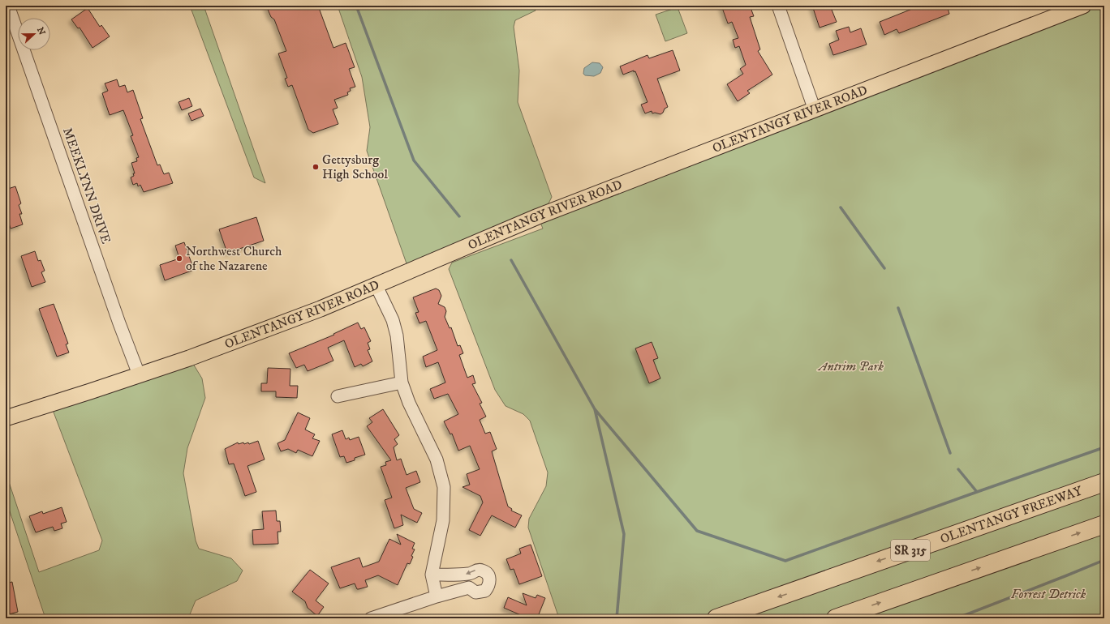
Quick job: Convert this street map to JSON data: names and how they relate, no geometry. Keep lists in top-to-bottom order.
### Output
{
  "streets": {
    "highway": ["OLENTANGY FREEWAY", "SR 315"],
    "main road": ["OLENTANGY RIVER ROAD"],
    "street": ["MEEKLYNN DRIVE"]
  },
  "crossings": [
    ["OLENTANGY RIVER ROAD", "MEEKLYNN DRIVE"]
  ],
  "parks": ["Antrim Park", "Forrest Detrick"],
  "places": ["Gettysburg High School", "Northwest Church of the Nazarene"],
  "north": "right"
}
